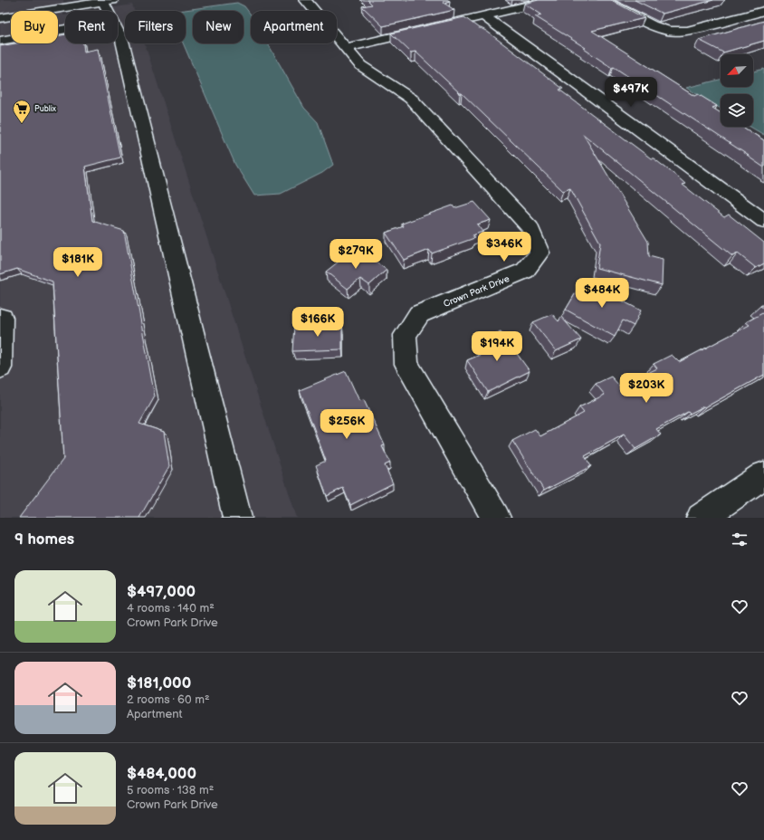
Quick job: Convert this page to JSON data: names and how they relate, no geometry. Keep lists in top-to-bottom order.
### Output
{
  "streets": {
    "street": ["Crown Park Drive"]
  },
  "places": {
    "supermarket": ["Publix"]
  },
  "north": "bottom left",
  "page": {
    "chip": [
      "Buy",
      "Rent",
      "Filters",
      "New",
      "Apartment"
    ],
    "price": [
      "$497K",
      "$346K",
      "$279K",
      "$181K",
      "$484K",
      "$166K",
      "$194K",
      "$203K",
      "$256K"
    ],
    "heading": "9 homes",
    "list": [
      {
        "name": "$497,000",
        "note": "4 rooms · 140 m² · Crown Park Drive"
      },
      {
        "name": "$181,000",
        "note": "2 rooms · 60 m² · Apartment"
      },
      {
        "name": "$484,000",
        "note": "5 rooms · 138 m² · Crown Park Drive"
      }
    ]
  }
}
